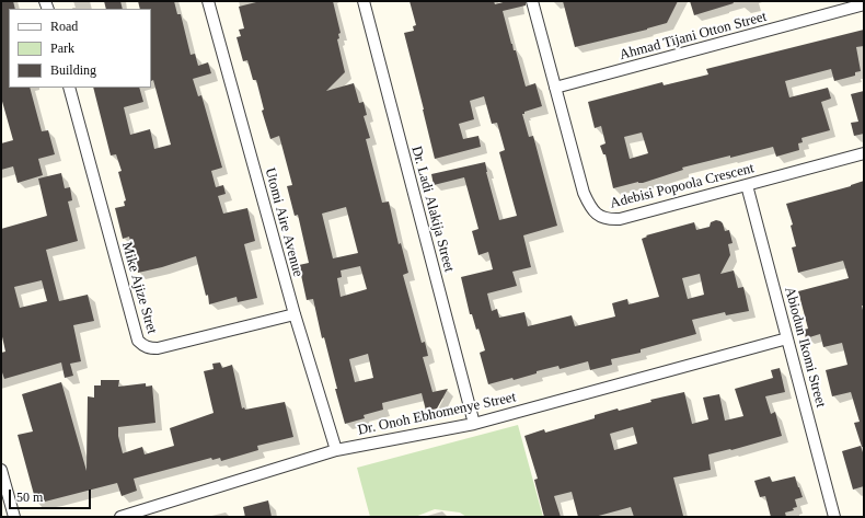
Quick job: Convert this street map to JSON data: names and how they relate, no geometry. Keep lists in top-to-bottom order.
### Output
{
  "streets": {
    "street": [
      "Ahmad Tijani Otton Street",
      "Adebisi Popoola Crescent",
      "Dr. Ladi Alakija Street",
      "Utomi Aire Avenue",
      "Mike Ajize Stret",
      "Abiodun Ikomi Street",
      "Dr. Onoh Ebhomenye Street"
    ]
  },
  "crossings": [
    ["Ahmad Tijani Otton Street", "Adebisi Popoola Crescent"],
    ["Adebisi Popoola Crescent", "Abiodun Ikomi Street"],
    ["Dr. Ladi Alakija Street", "Dr. Onoh Ebhomenye Street"],
    ["Utomi Aire Avenue", "Mike Ajize Stret"],
    ["Utomi Aire Avenue", "Dr. Onoh Ebhomenye Street"],
    ["Abiodun Ikomi Street", "Dr. Onoh Ebhomenye Street"]
  ],
  "legend": ["Road", "Park", "Building"],
  "scale_bar": "50 m"
}
